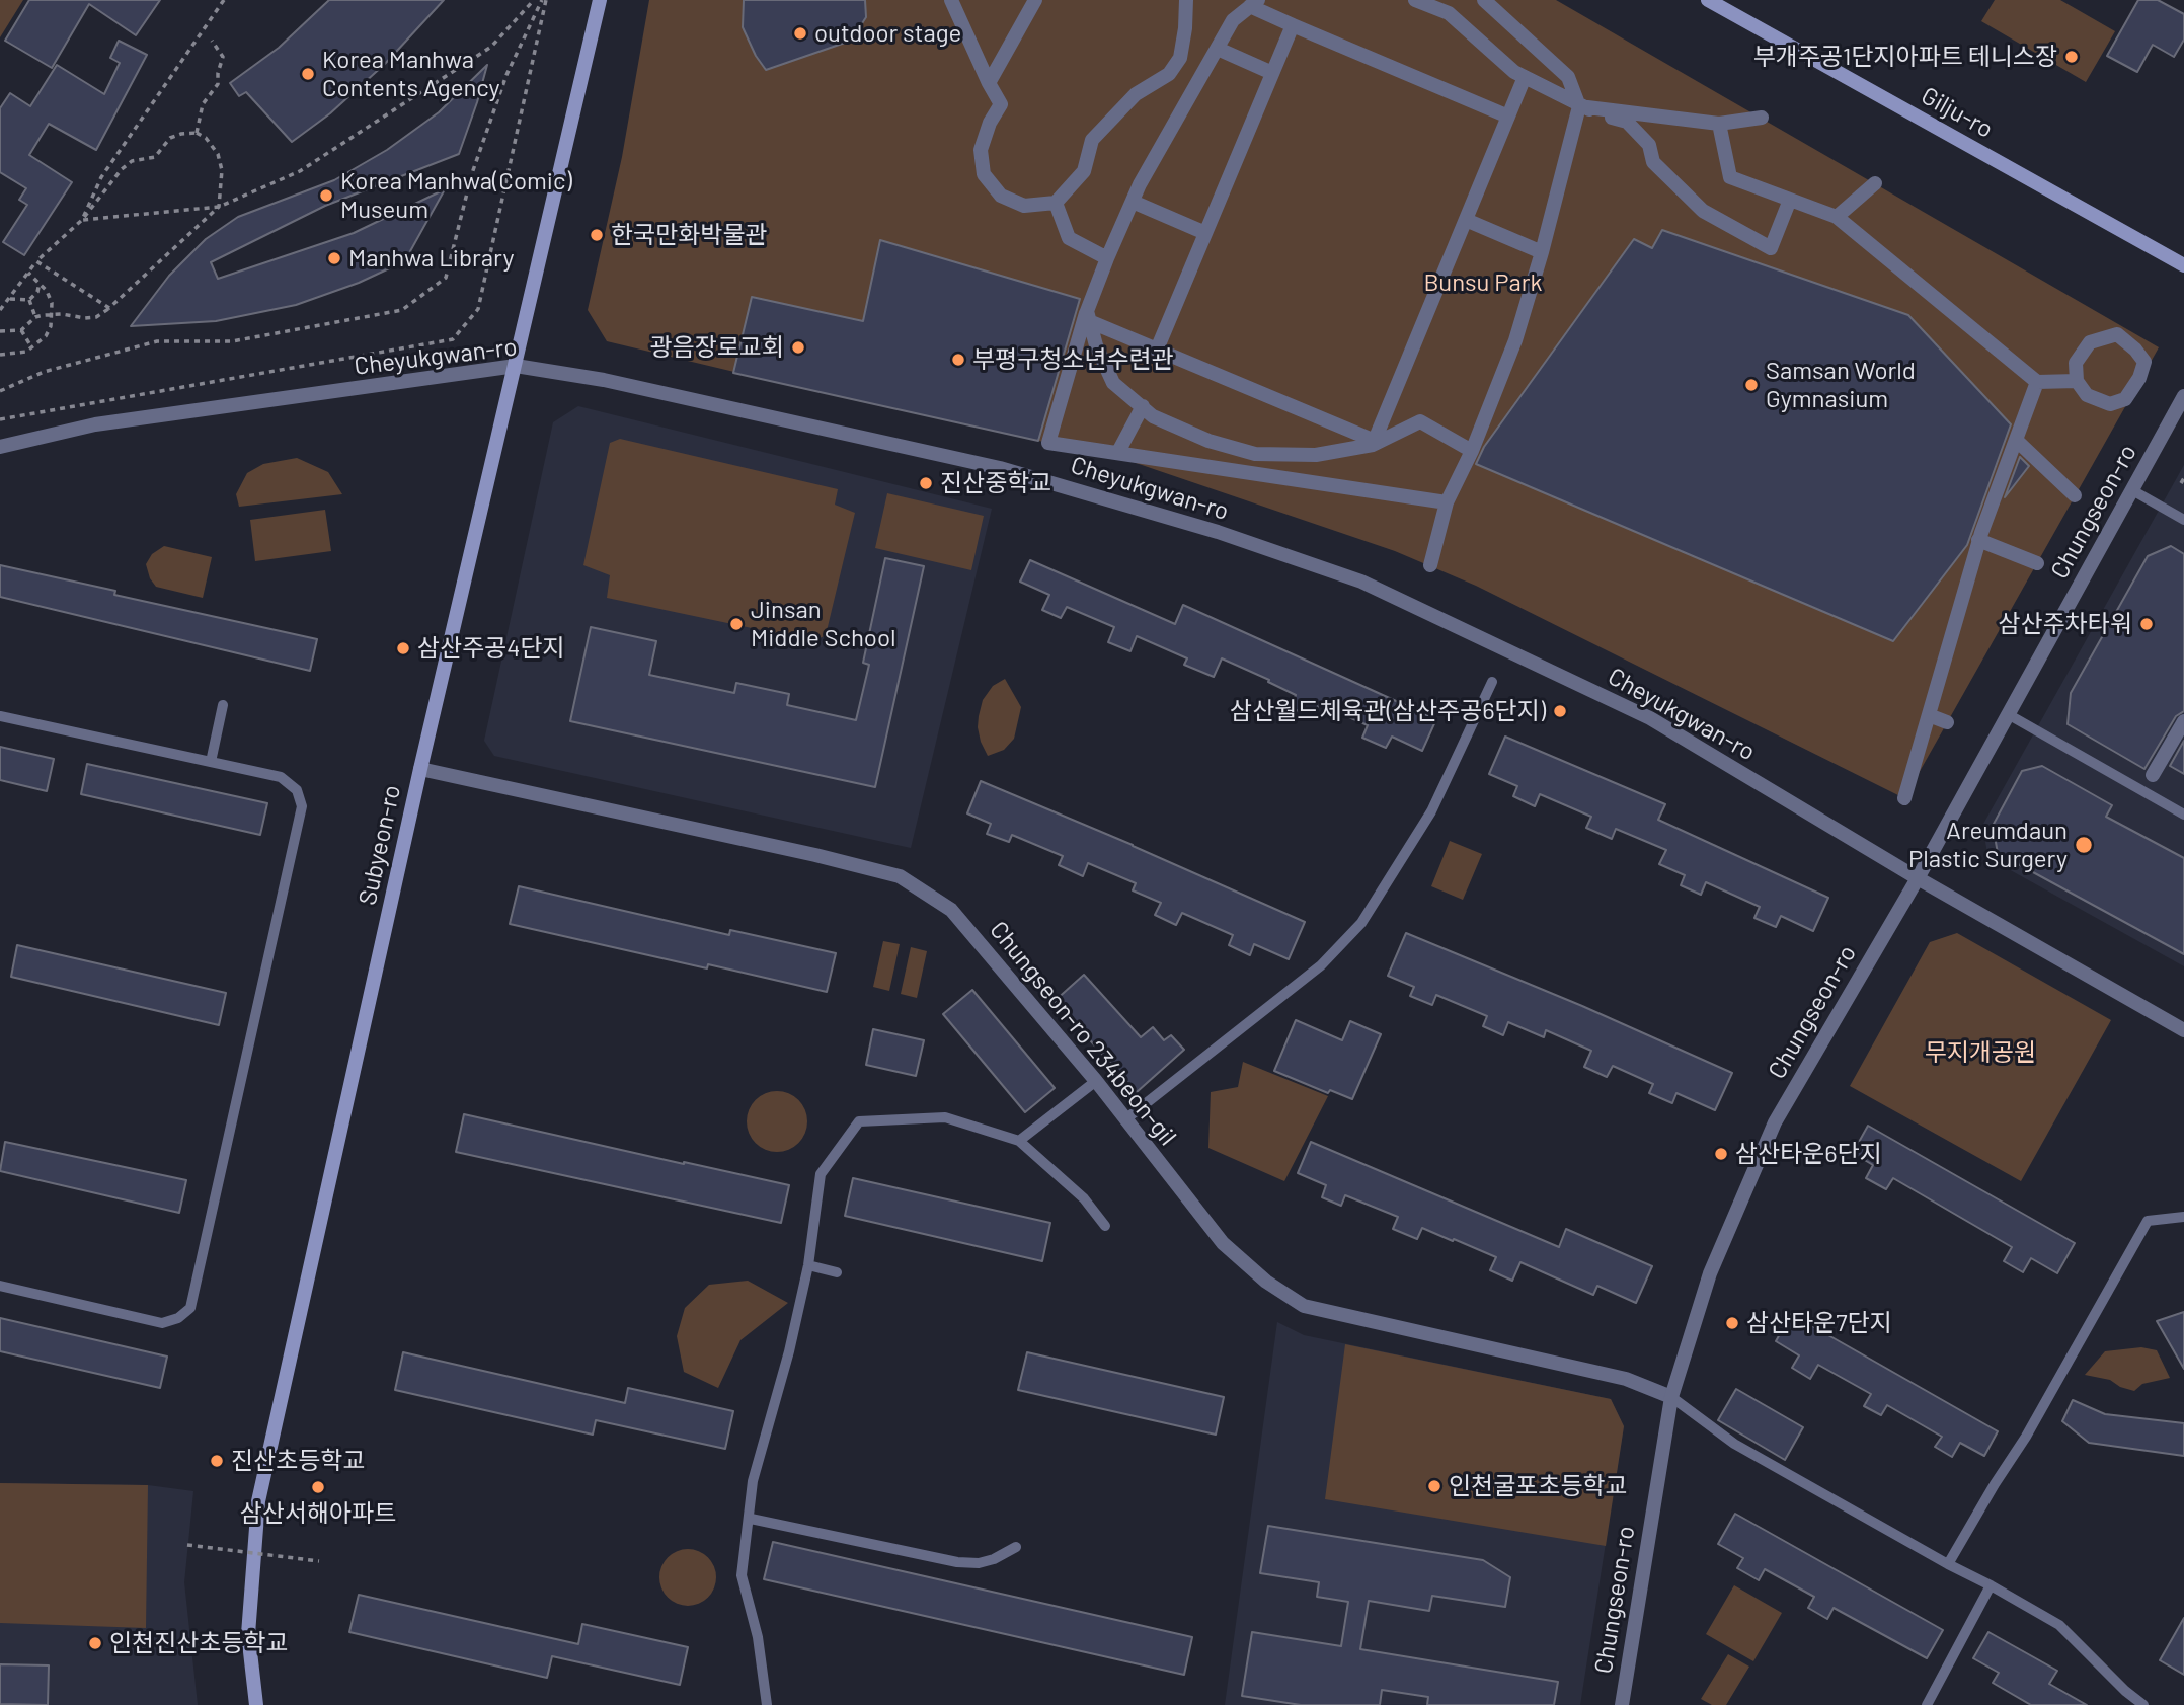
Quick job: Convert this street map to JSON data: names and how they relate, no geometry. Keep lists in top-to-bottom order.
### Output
{
  "streets": {
    "main road": ["Gilju-ro", "Subyeon-ro"],
    "street": ["Cheyukgwan-ro", "Chungseon-ro", "Chungseon-ro 234beon-gil"]
  },
  "crossings": [
    ["Cheyukgwan-ro", "Chungseon-ro"],
    ["Cheyukgwan-ro", "Subyeon-ro"],
    ["Chungseon-ro", "Chungseon-ro 234beon-gil"],
    ["Subyeon-ro", "Chungseon-ro 234beon-gil"]
  ],
  "parks": ["Bunsu Park", "무지개공원"],
  "places": [
    "outdoor stage",
    "부개주공1단지아파트 테니스장",
    "Korea Manhwa Contents Agency",
    "Korea Manhwa(Comic) Museum",
    "한국만화박물관",
    "Manhwa Library",
    "광음장로교회",
    "부평구청소년수련관",
    "Samsan World Gymnasium",
    "진산중학교",
    "Jinsan Middle School",
    "삼산주차타워",
    "삼산주공4단지",
    "삼산월드체육관(삼산주공6단지)",
    "Areumdaun Plastic Surgery",
    "삼산타운6단지",
    "삼산타운7단지",
    "진산초등학교",
    "인천굴포초등학교",
    "삼산서해아파트",
    "인천진산초등학교"
  ]
}
